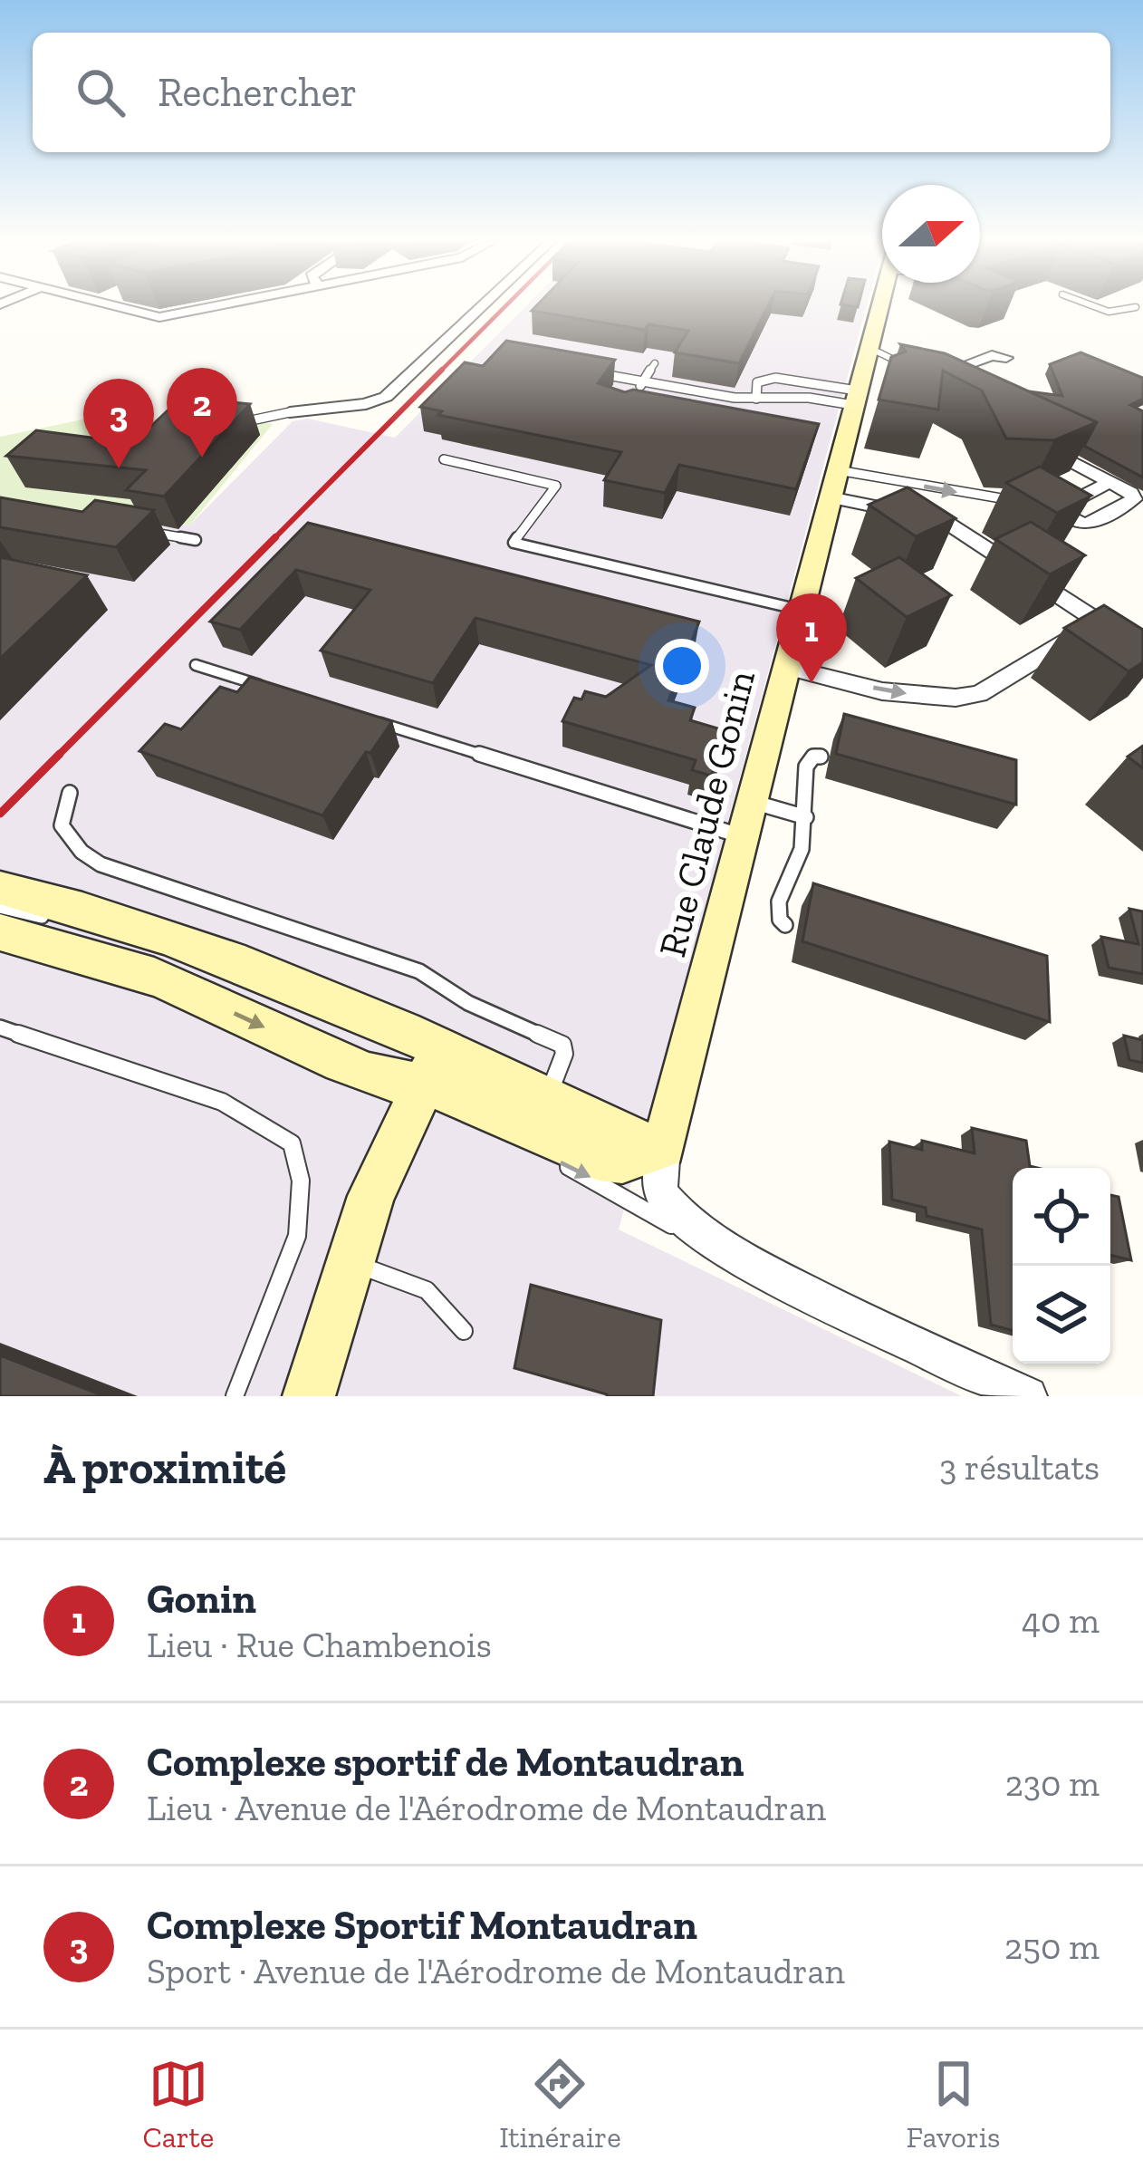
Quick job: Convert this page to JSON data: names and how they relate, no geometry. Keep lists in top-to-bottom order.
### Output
{
  "streets": {
    "street": ["Rue Claude Gonin"]
  },
  "north": "right",
  "page": {
    "search": "Rechercher",
    "pins": ["2", "3", "1"],
    "heading": ["À proximité", "3 résultats"],
    "list": [
      {
        "mark": "1",
        "name": "Gonin",
        "note": "Lieu · Rue Chambenois",
        "value": "40 m"
      },
      {
        "mark": "2",
        "name": "Complexe sportif de Montaudran",
        "note": "Lieu · Avenue de l'Aérodrome de Montaudran",
        "value": "230 m"
      },
      {
        "mark": "3",
        "name": "Complexe Sportif Montaudran",
        "note": "Sport · Avenue de l'Aérodrome de Montaudran",
        "value": "250 m"
      }
    ],
    "nav": ["Carte", "Itinéraire", "Favoris"]
  }
}
